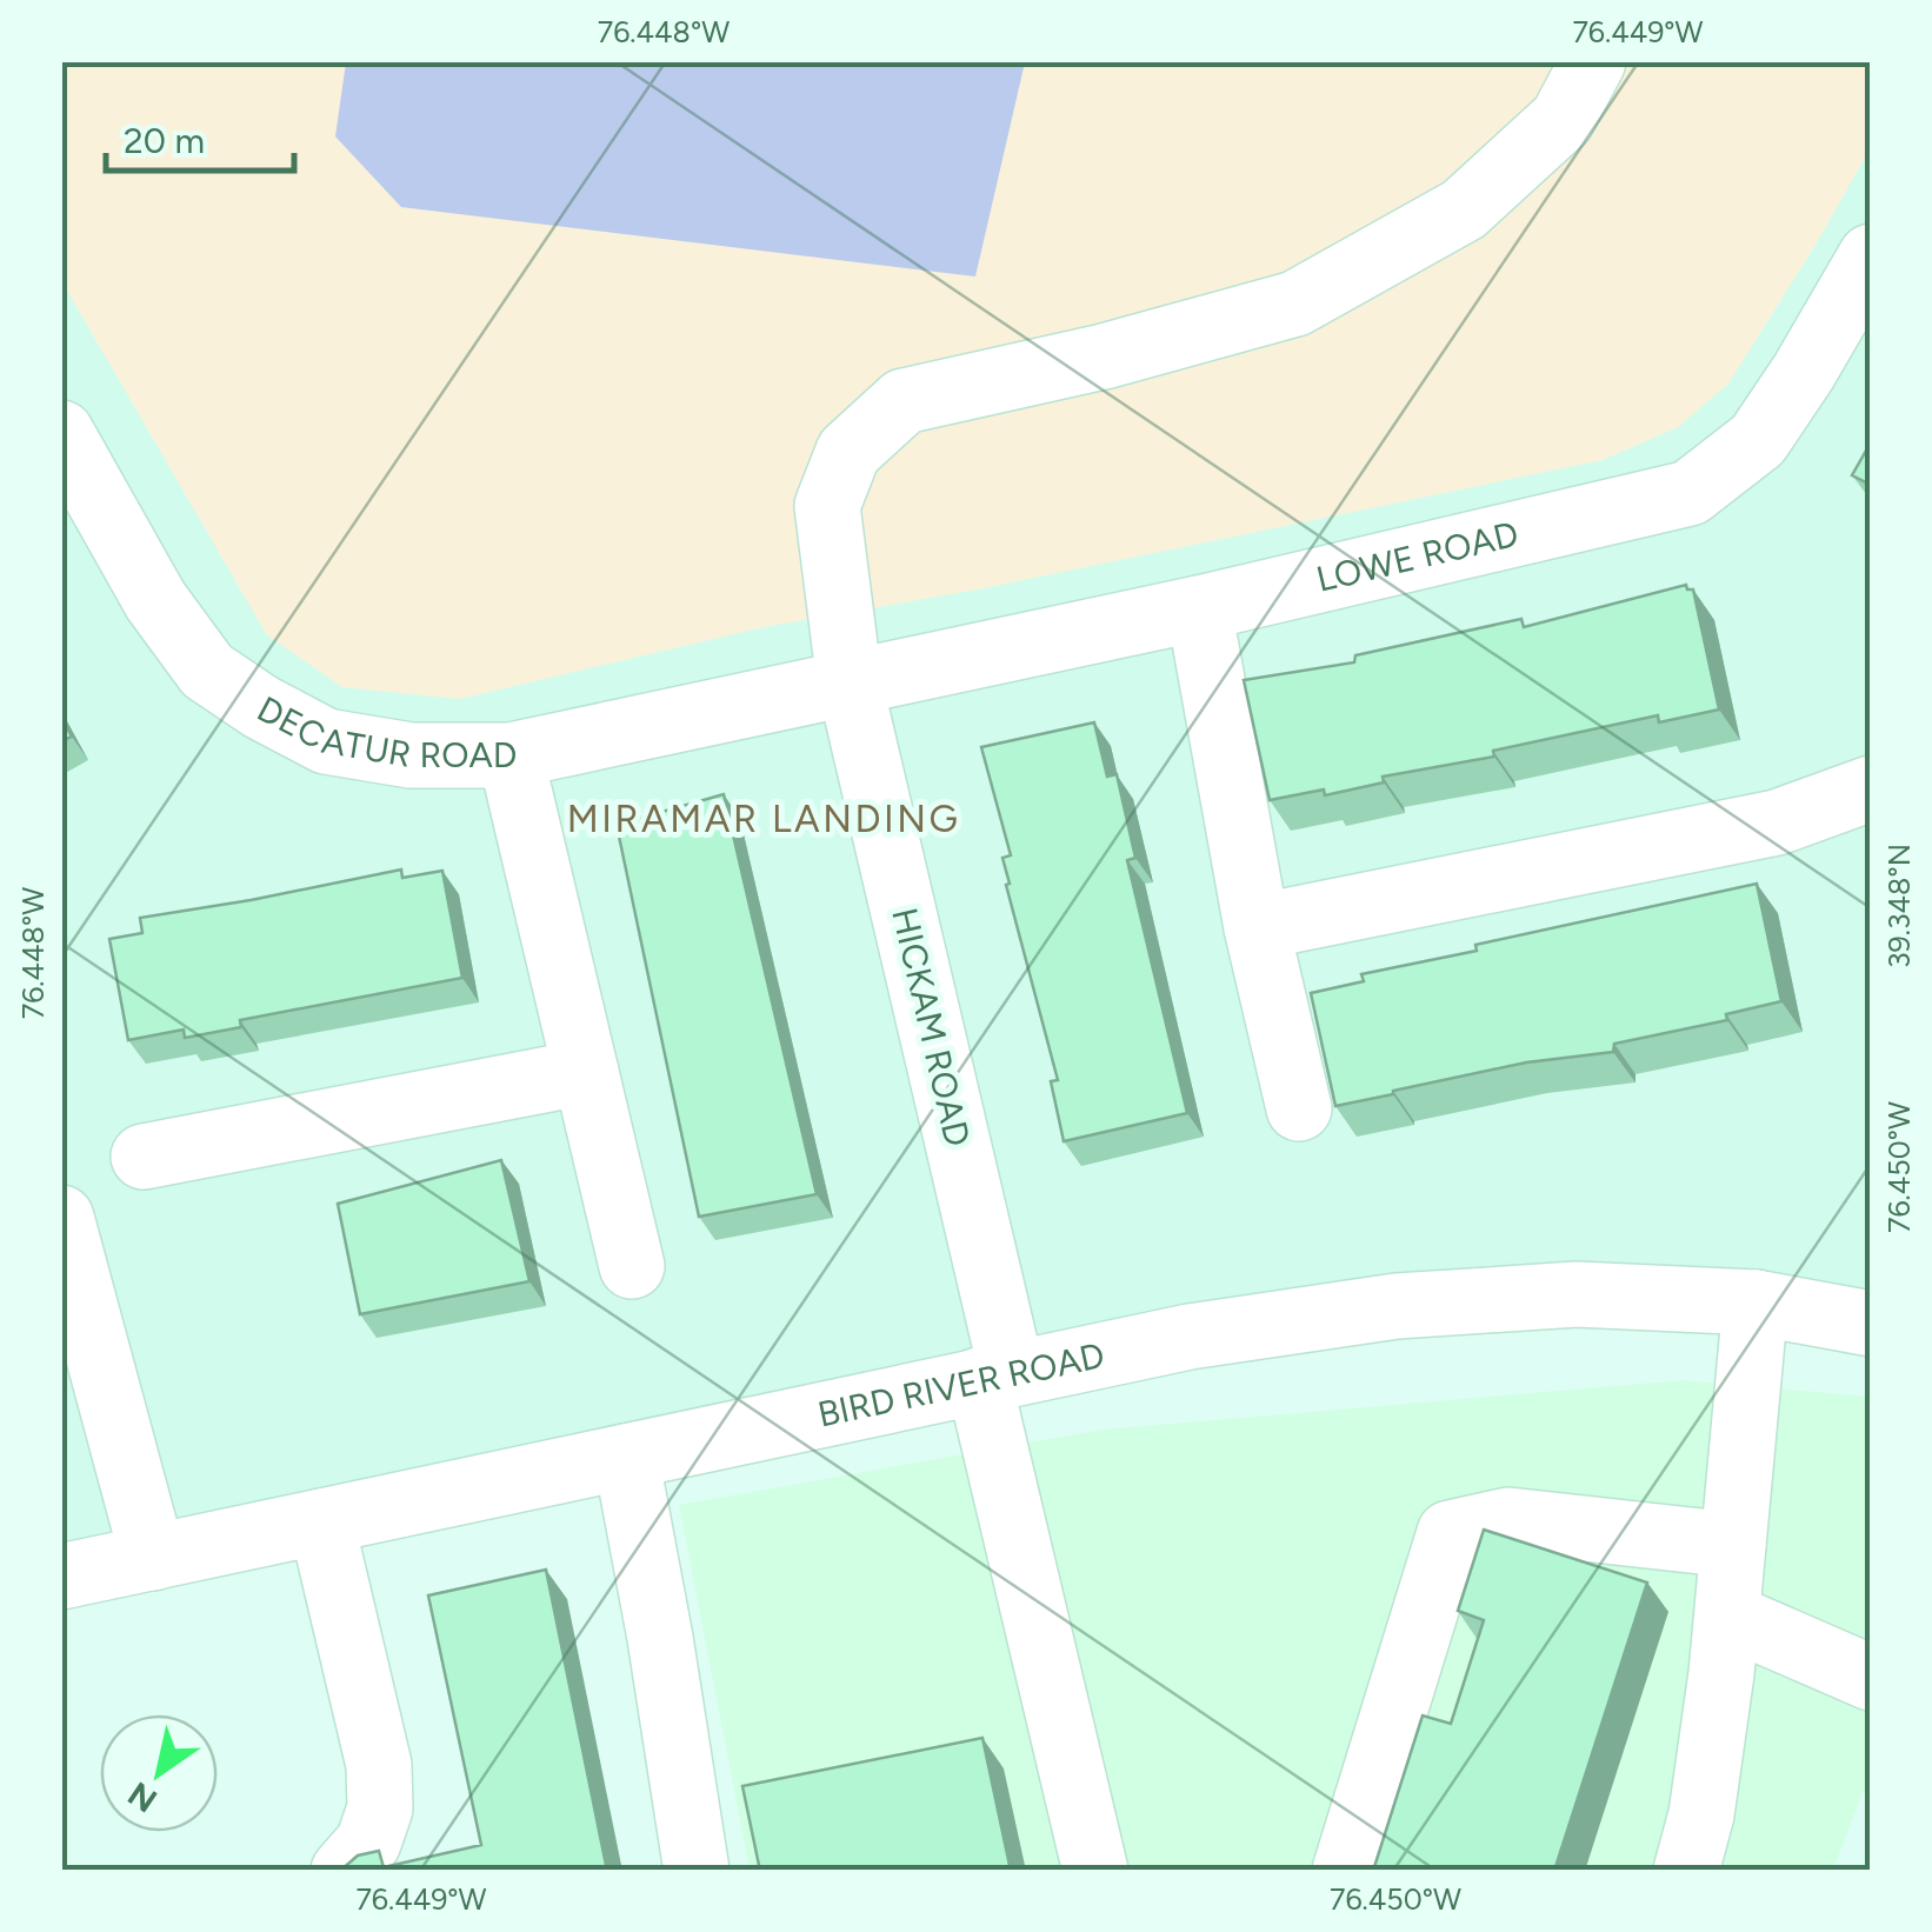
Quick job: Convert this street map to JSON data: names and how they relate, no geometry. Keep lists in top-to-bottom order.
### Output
{
  "streets": {
    "street": [
      "LOWE ROAD",
      "DECATUR ROAD",
      "HICKAM ROAD",
      "BIRD RIVER ROAD"
    ]
  },
  "crossings": [
    ["LOWE ROAD", "DECATUR ROAD"],
    ["LOWE ROAD", "HICKAM ROAD"],
    ["DECATUR ROAD", "HICKAM ROAD"],
    ["HICKAM ROAD", "BIRD RIVER ROAD"]
  ],
  "districts": ["MIRAMAR LANDING"],
  "scale_bar": "20 m",
  "north": "bottom left",
  "coordinates": [
    "76.448°W",
    "76.449°W",
    "39.348°N",
    "76.450°W"
  ]
}
